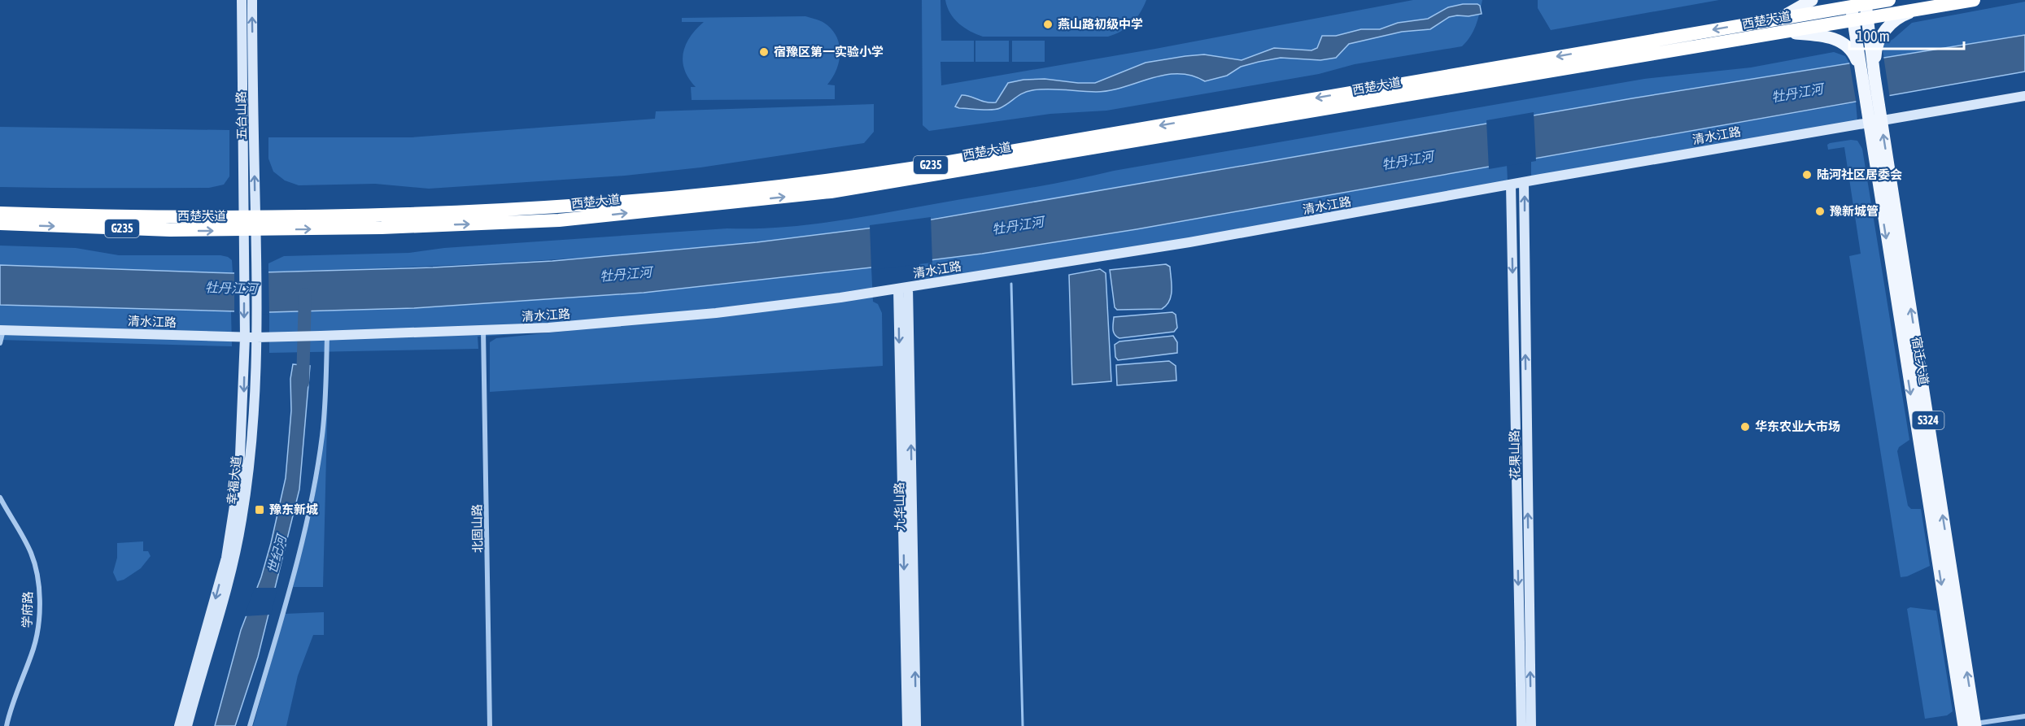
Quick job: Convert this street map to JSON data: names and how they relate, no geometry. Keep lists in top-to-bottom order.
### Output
{
  "streets": {
    "highway": ["西楚大道", "G235"],
    "main road": ["宿迁大道", "S324"],
    "street": [
      "五台山路",
      "清水江路",
      "花果山路",
      "幸福大道",
      "九华山路",
      "北固山路",
      "学府路"
    ]
  },
  "crossings": [
    ["西楚大道", "五台山路"],
    ["西楚大道", "宿迁大道"],
    ["西楚大道", "幸福大道"],
    ["五台山路", "幸福大道"],
    ["清水江路", "宿迁大道"],
    ["清水江路", "花果山路"],
    ["清水江路", "幸福大道"],
    ["清水江路", "九华山路"],
    ["清水江路", "北固山路"]
  ],
  "water": ["牡丹江河", "世纪河"],
  "places": {
    "other": [
      "燕山路初级中学",
      "宿豫区第一实验小学",
      "陆河社区居委会",
      "豫新城管",
      "华东农业大市场"
    ],
    "transit": ["豫东新城"]
  },
  "scale_bar": "100 m"
}
